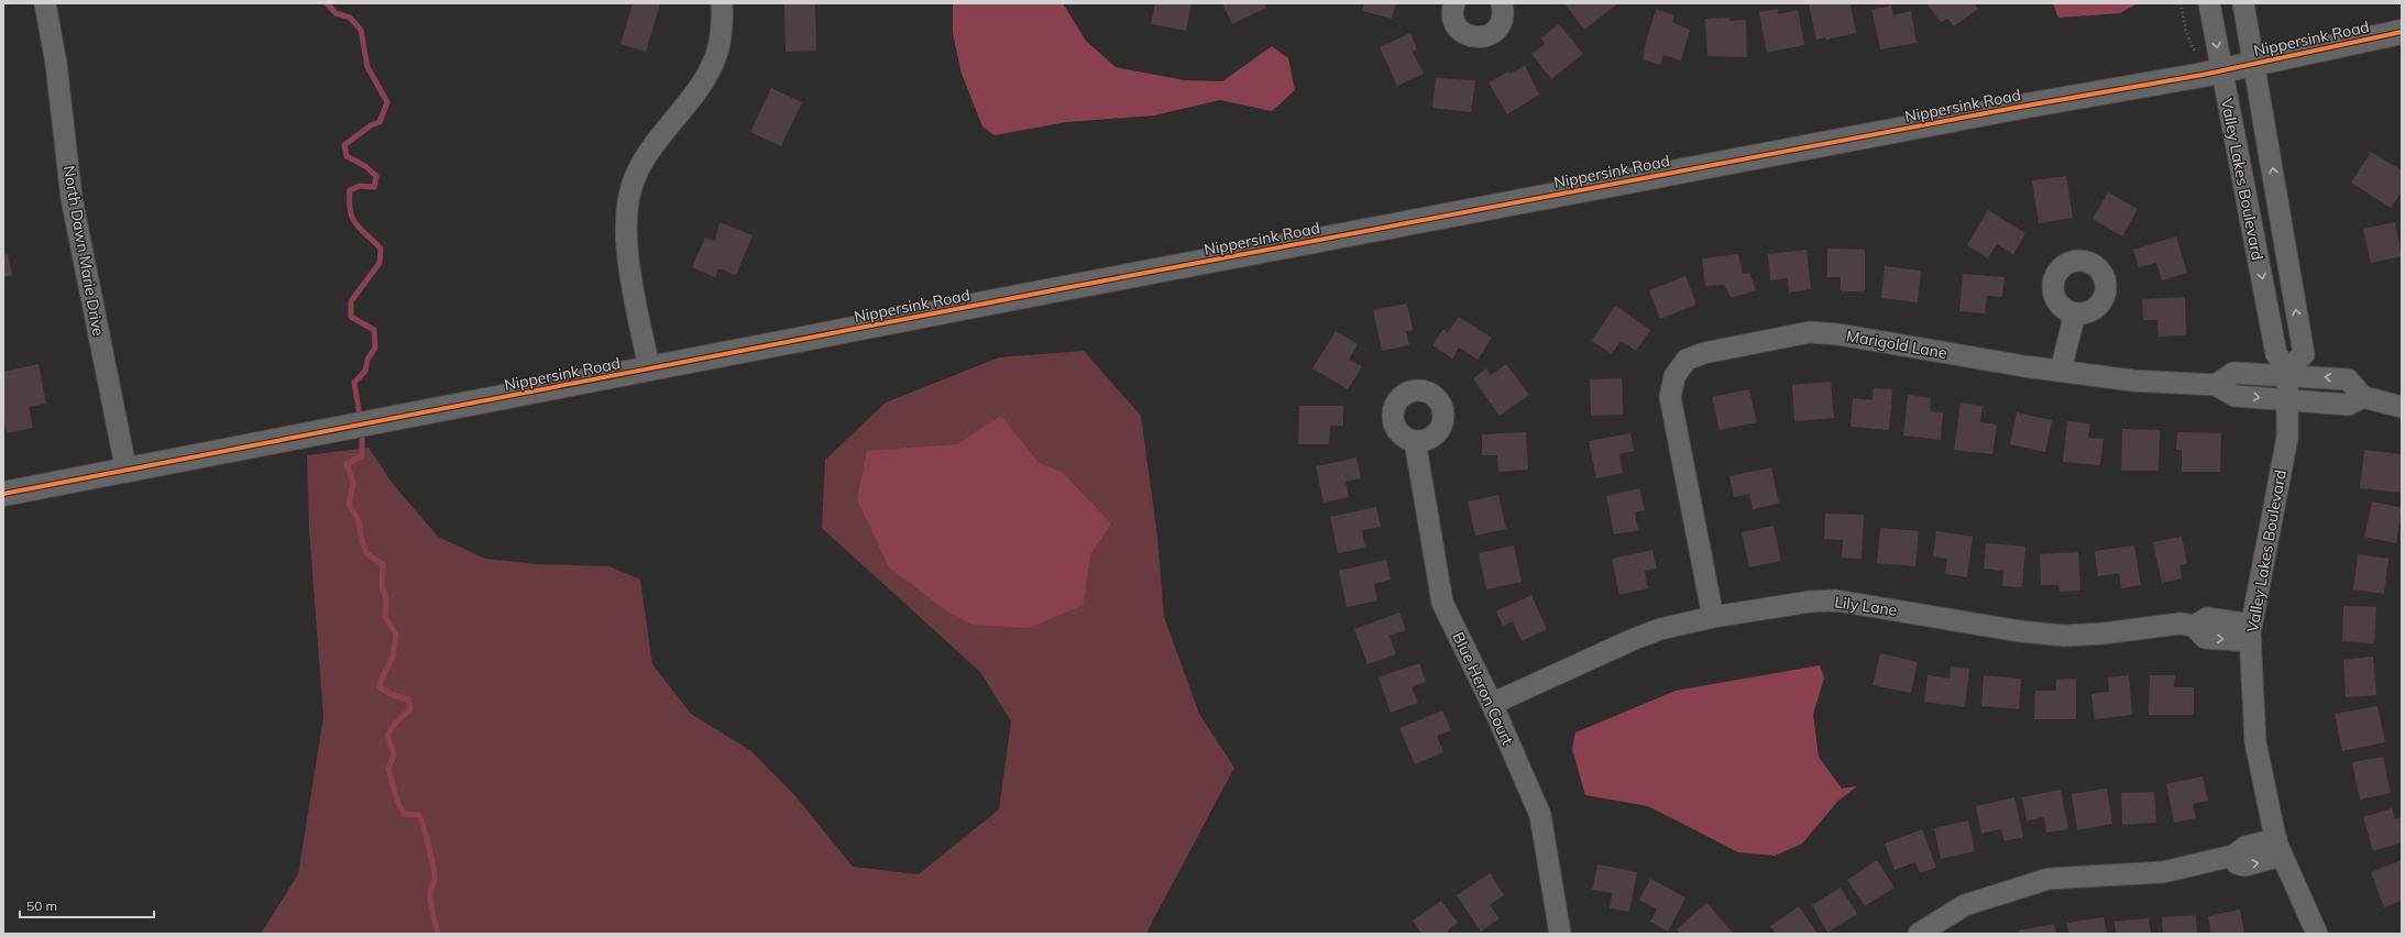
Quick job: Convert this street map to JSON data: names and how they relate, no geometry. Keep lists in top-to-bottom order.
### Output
{
  "streets": {
    "street": [
      "Nippersink Road",
      "Valley Lakes Boulevard",
      "North Dawn Marie Drive",
      "Marigold Lane",
      "Lily Lane",
      "Blue Heron Court"
    ]
  },
  "crossings": [
    ["Nippersink Road", "Valley Lakes Boulevard"],
    ["Nippersink Road", "North Dawn Marie Drive"],
    ["Valley Lakes Boulevard", "Lily Lane"],
    ["Marigold Lane", "Lily Lane"],
    ["Lily Lane", "Blue Heron Court"]
  ],
  "scale_bar": "50 m"
}
